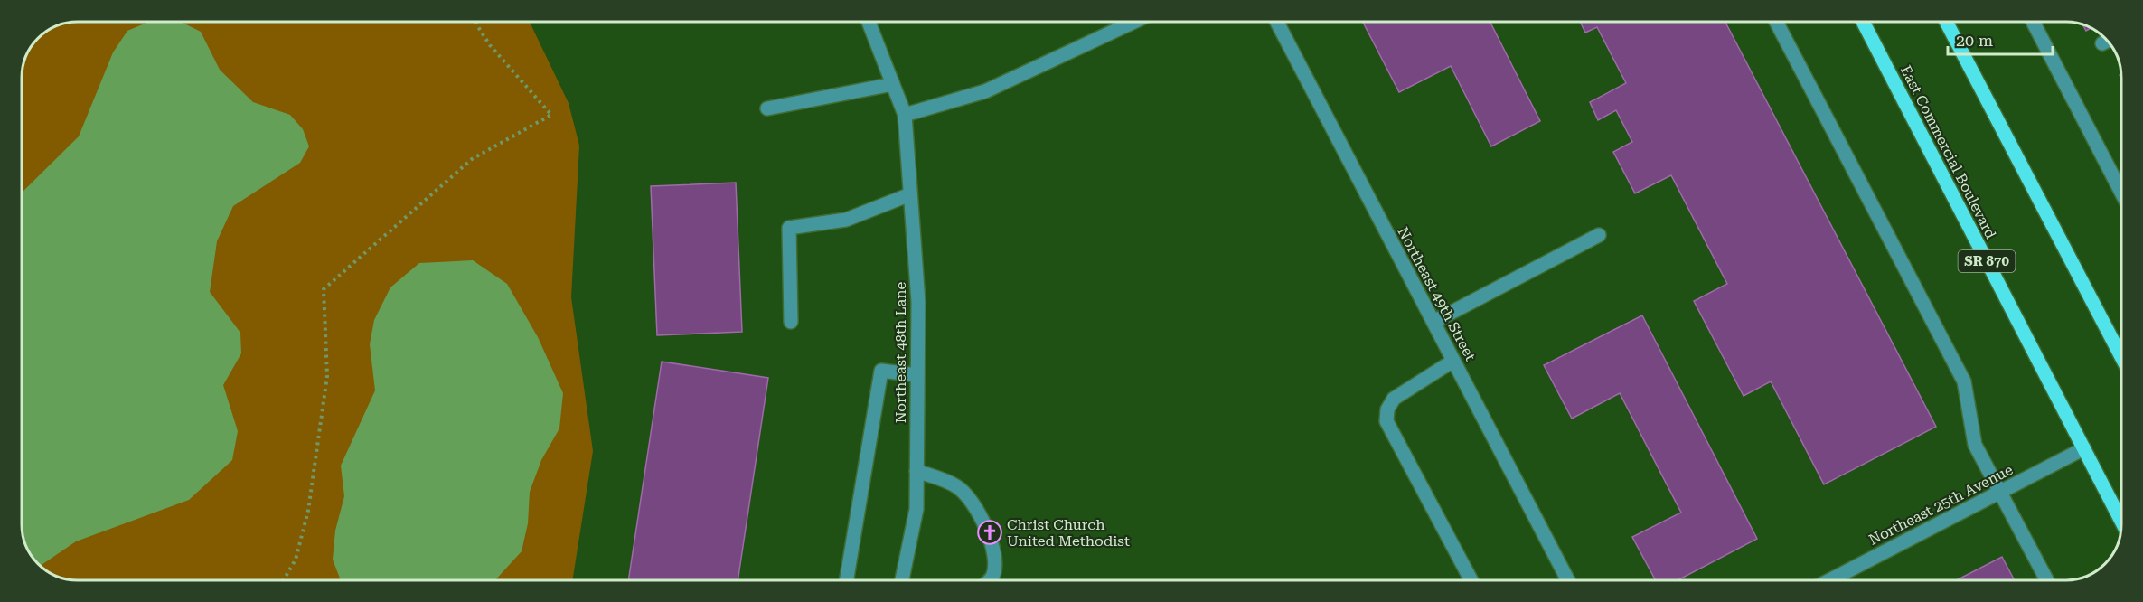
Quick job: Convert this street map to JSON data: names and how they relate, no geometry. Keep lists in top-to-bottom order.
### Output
{
  "streets": {
    "main road": ["East Commercial Boulevard", "SR 870"],
    "street": ["Northeast 49th Street", "Northeast 48th Lane", "Northeast 25th Avenue"]
  },
  "crossings": [
    ["East Commercial Boulevard", "Northeast 25th Avenue"]
  ],
  "places": {
    "church": ["Christ Church United Methodist"]
  },
  "scale_bar": "20 m"
}
